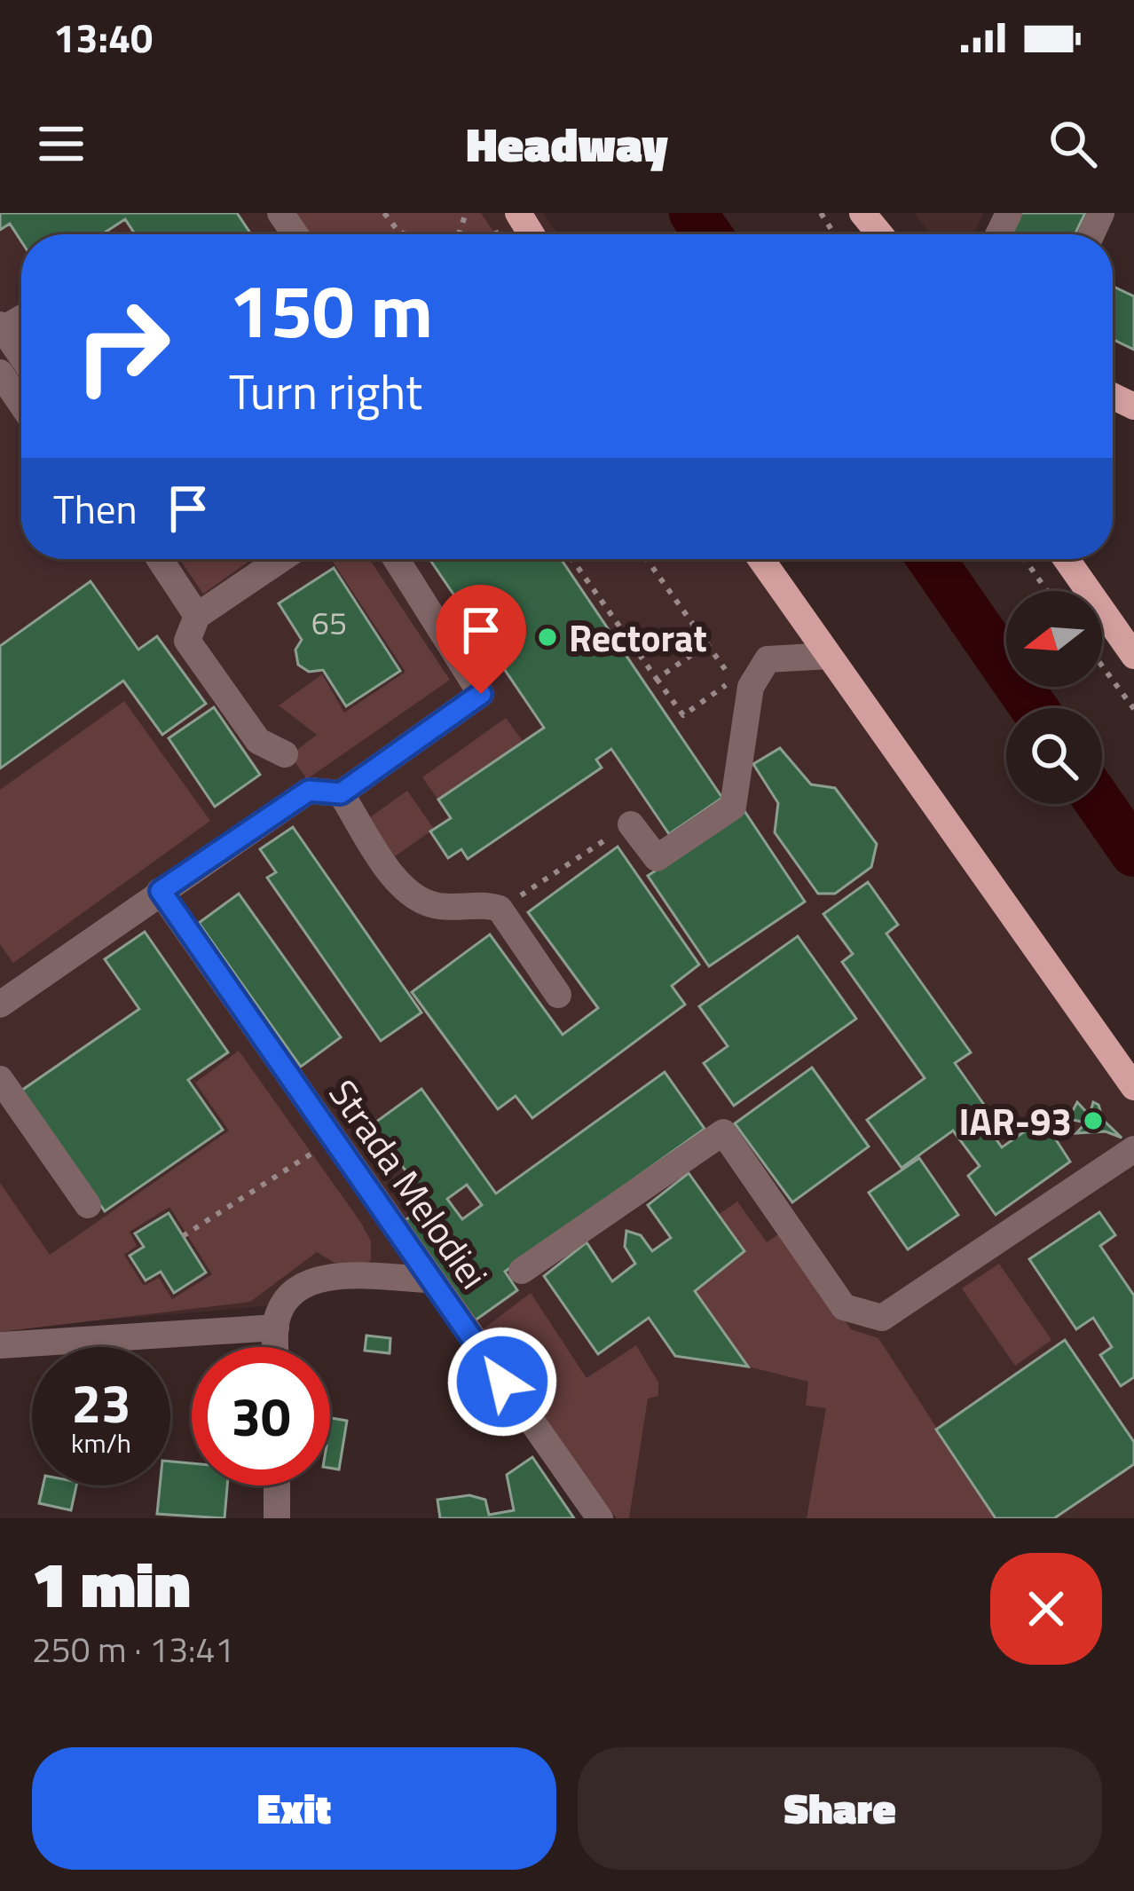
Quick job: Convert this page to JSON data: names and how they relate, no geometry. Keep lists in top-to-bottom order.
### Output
{
  "streets": {
    "street": ["Strada Melodiei"]
  },
  "places": ["Rectorat", "IAR-93"],
  "house_numbers": ["65"],
  "north": "left",
  "page": {
    "status": "13:40",
    "header": "Headway",
    "turn": ["150 m", "Turn right"],
    "then": "Then",
    "speed": "23 km/h",
    "limit": "30",
    "heading": ["1 min", "250 m · 13:41"],
    "buttons": ["Exit", "Share"]
  }
}
